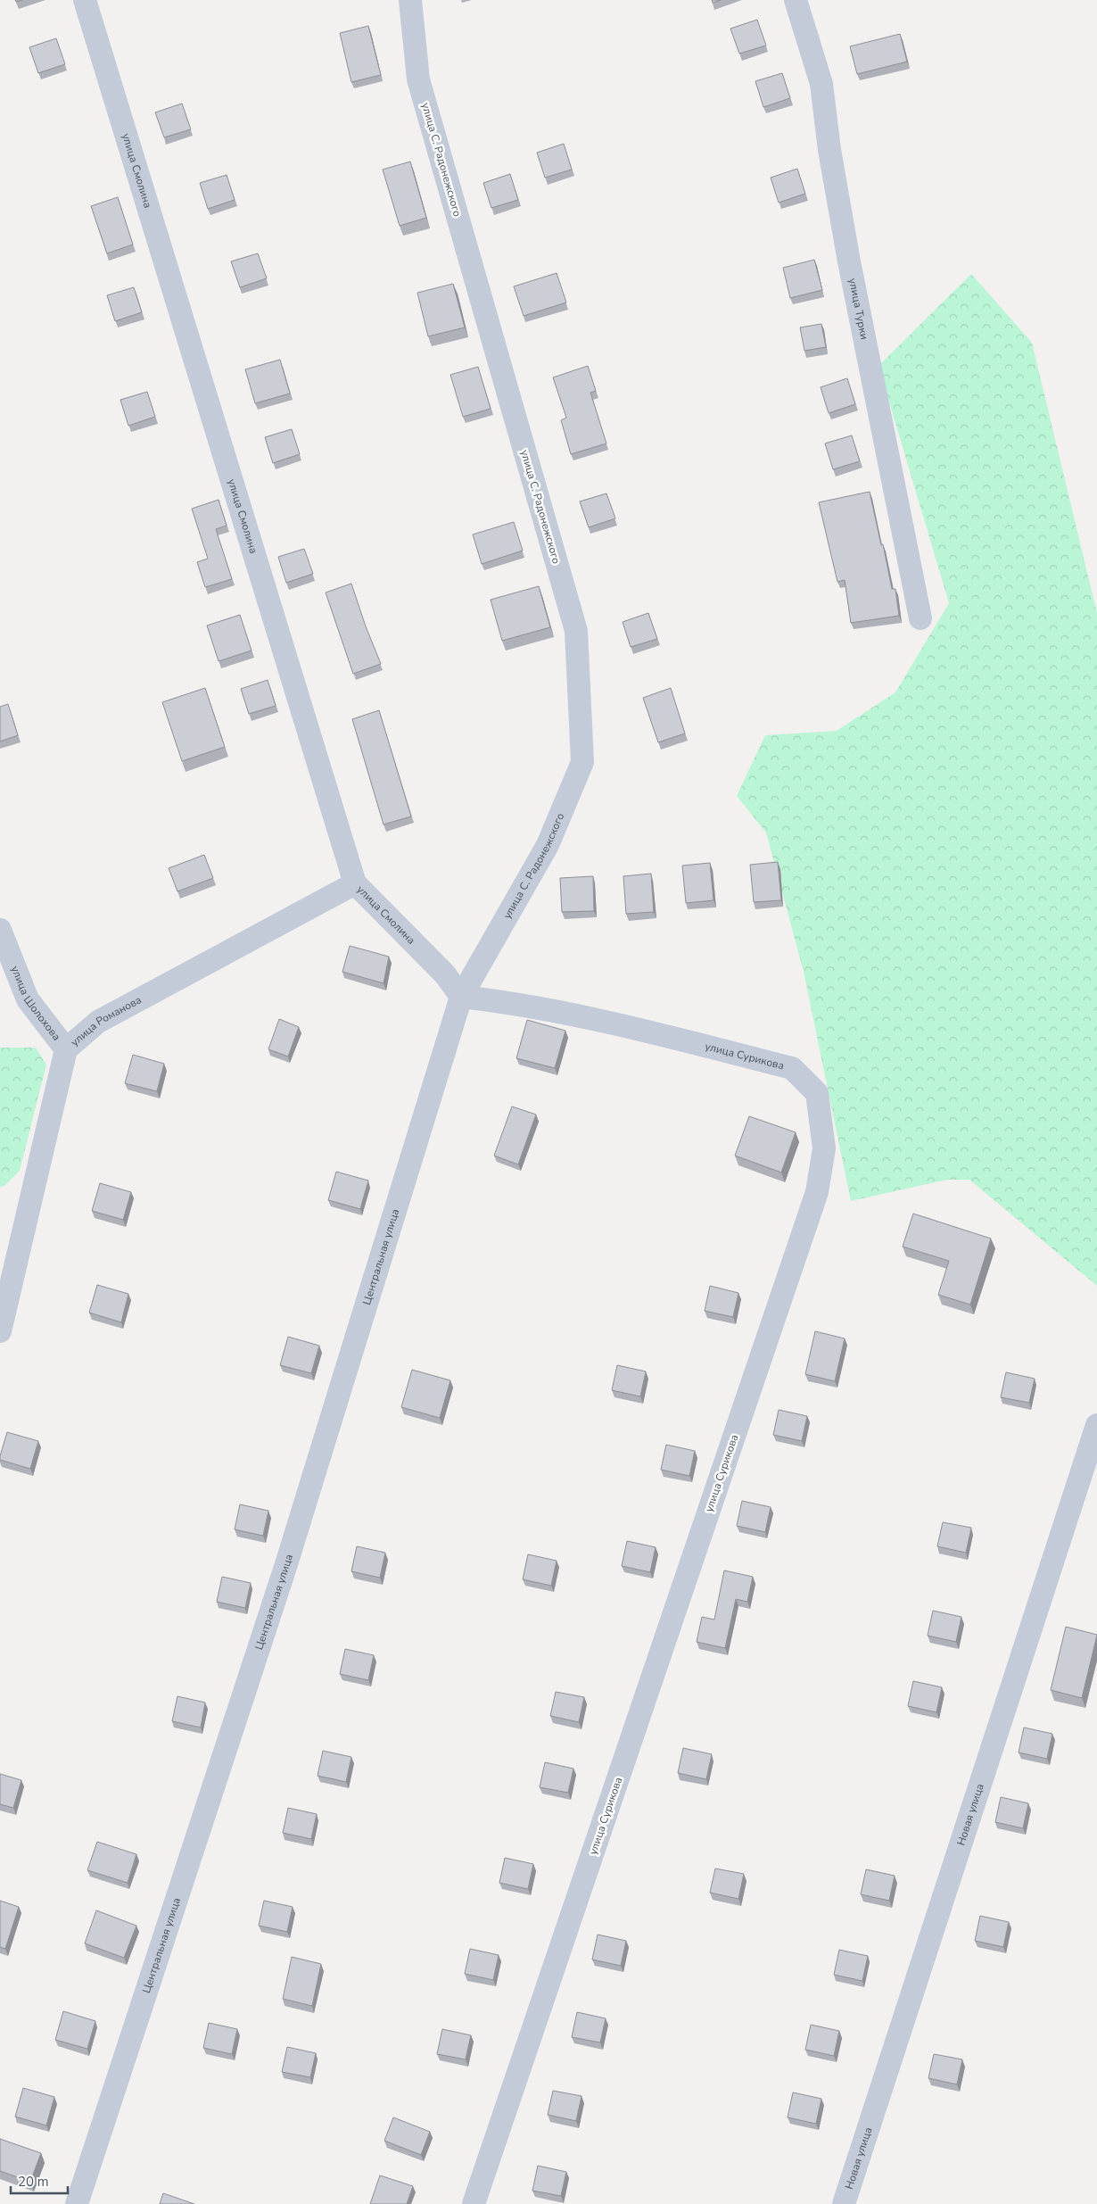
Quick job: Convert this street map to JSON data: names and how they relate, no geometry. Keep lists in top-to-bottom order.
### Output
{
  "streets": {
    "street": [
      "улица С. Радонежского",
      "улица Смолина",
      "улица Турки",
      "улица Шолохова",
      "улица Романова",
      "улица Сурикова",
      "Центральная улица",
      "Новая улица"
    ]
  },
  "crossings": [
    ["улица С. Радонежского", "улица Смолина"],
    ["улица С. Радонежского", "улица Сурикова"],
    ["улица С. Радонежского", "Центральная улица"],
    ["улица Смолина", "улица Романова"],
    ["улица Смолина", "улица Сурикова"],
    ["улица Смолина", "Центральная улица"],
    ["улица Шолохова", "улица Романова"],
    ["улица Сурикова", "Центральная улица"]
  ],
  "scale_bar": "20 m"
}
